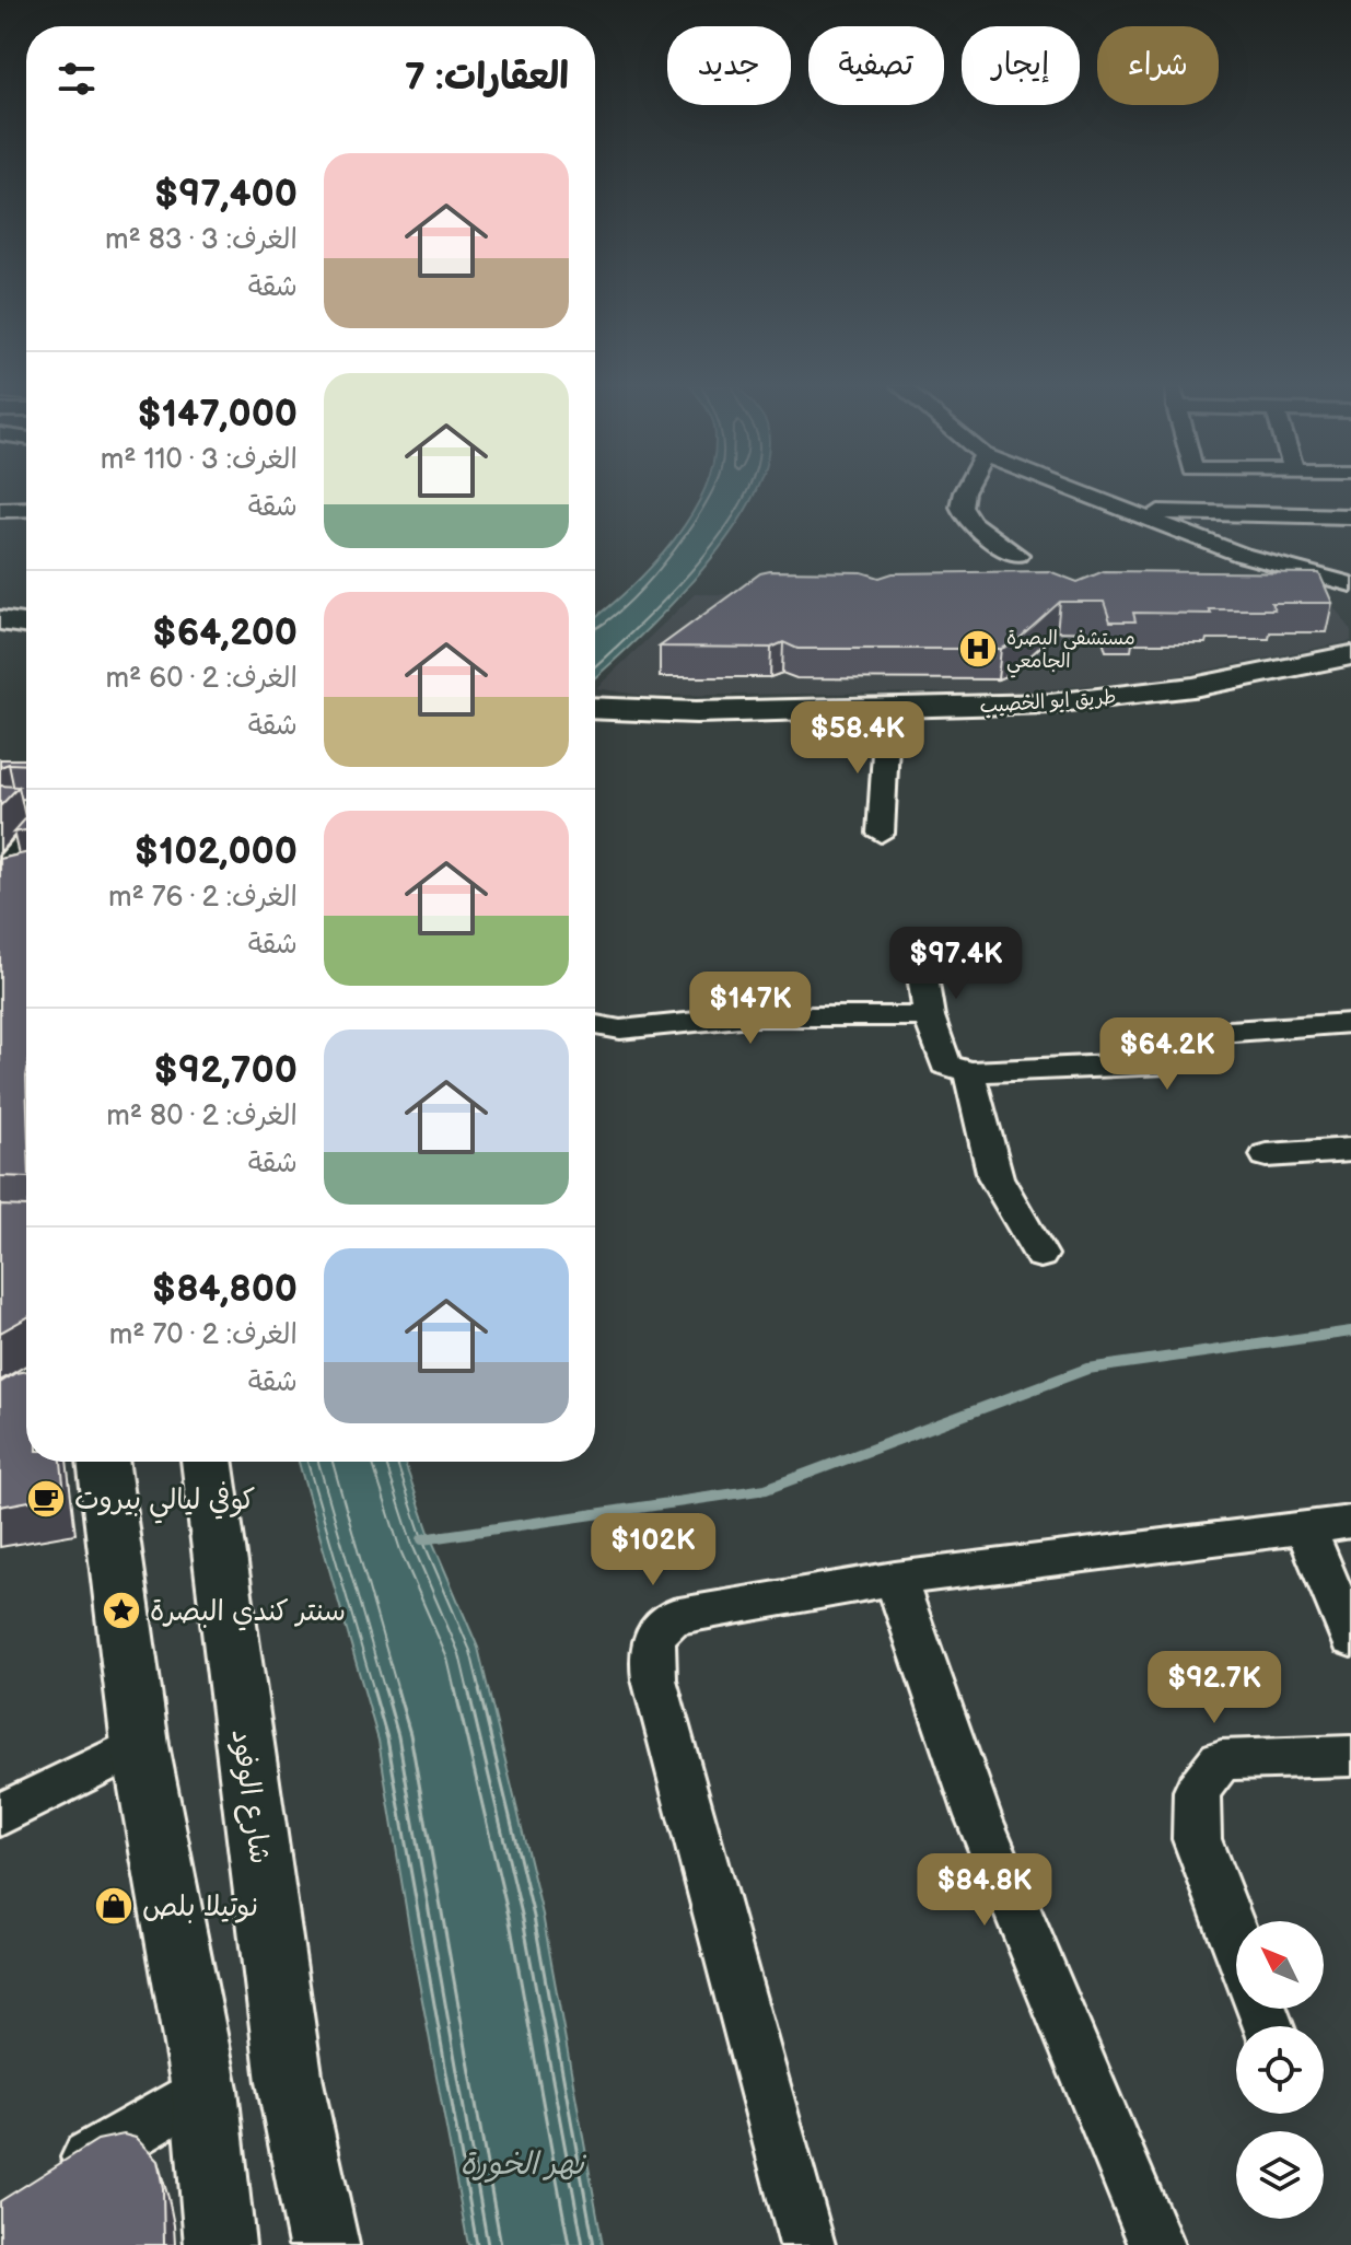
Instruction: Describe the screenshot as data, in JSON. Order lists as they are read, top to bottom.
{
  "streets": {
    "main road": ["طريق ابو الخصيب", "شارع الوفود"]
  },
  "water": ["نهر الخورة"],
  "places": {
    "hospital": ["مستشفى البصرة الجامعي"],
    "cafe": ["كوفي ليالي بيروت"],
    "place": ["سنتر كندي البصرة"],
    "shop": ["نوتيلا بلص"]
  },
  "north": "top left",
  "page": {
    "chip": [
      "شراء",
      "إيجار",
      "تصفية",
      "جديد"
    ],
    "heading": "العقارات: 7",
    "list": [
      {
        "name": "$97,400",
        "note": "الغرف: 3 · 83 m² · شقة"
      },
      {
        "name": "$147,000",
        "note": "الغرف: 3 · 110 m² · شقة"
      },
      {
        "name": "$64,200",
        "note": "الغرف: 2 · 60 m² · شقة"
      },
      {
        "name": "$102,000",
        "note": "الغرف: 2 · 76 m² · شقة"
      },
      {
        "name": "$92,700",
        "note": "الغرف: 2 · 80 m² · شقة"
      },
      {
        "name": "$84,800",
        "note": "الغرف: 2 · 70 m² · شقة"
      }
    ],
    "price": [
      "$58.4K",
      "$97.4K",
      "$147K",
      "$64.2K",
      "$102K",
      "$92.7K",
      "$84.8K"
    ]
  }
}
